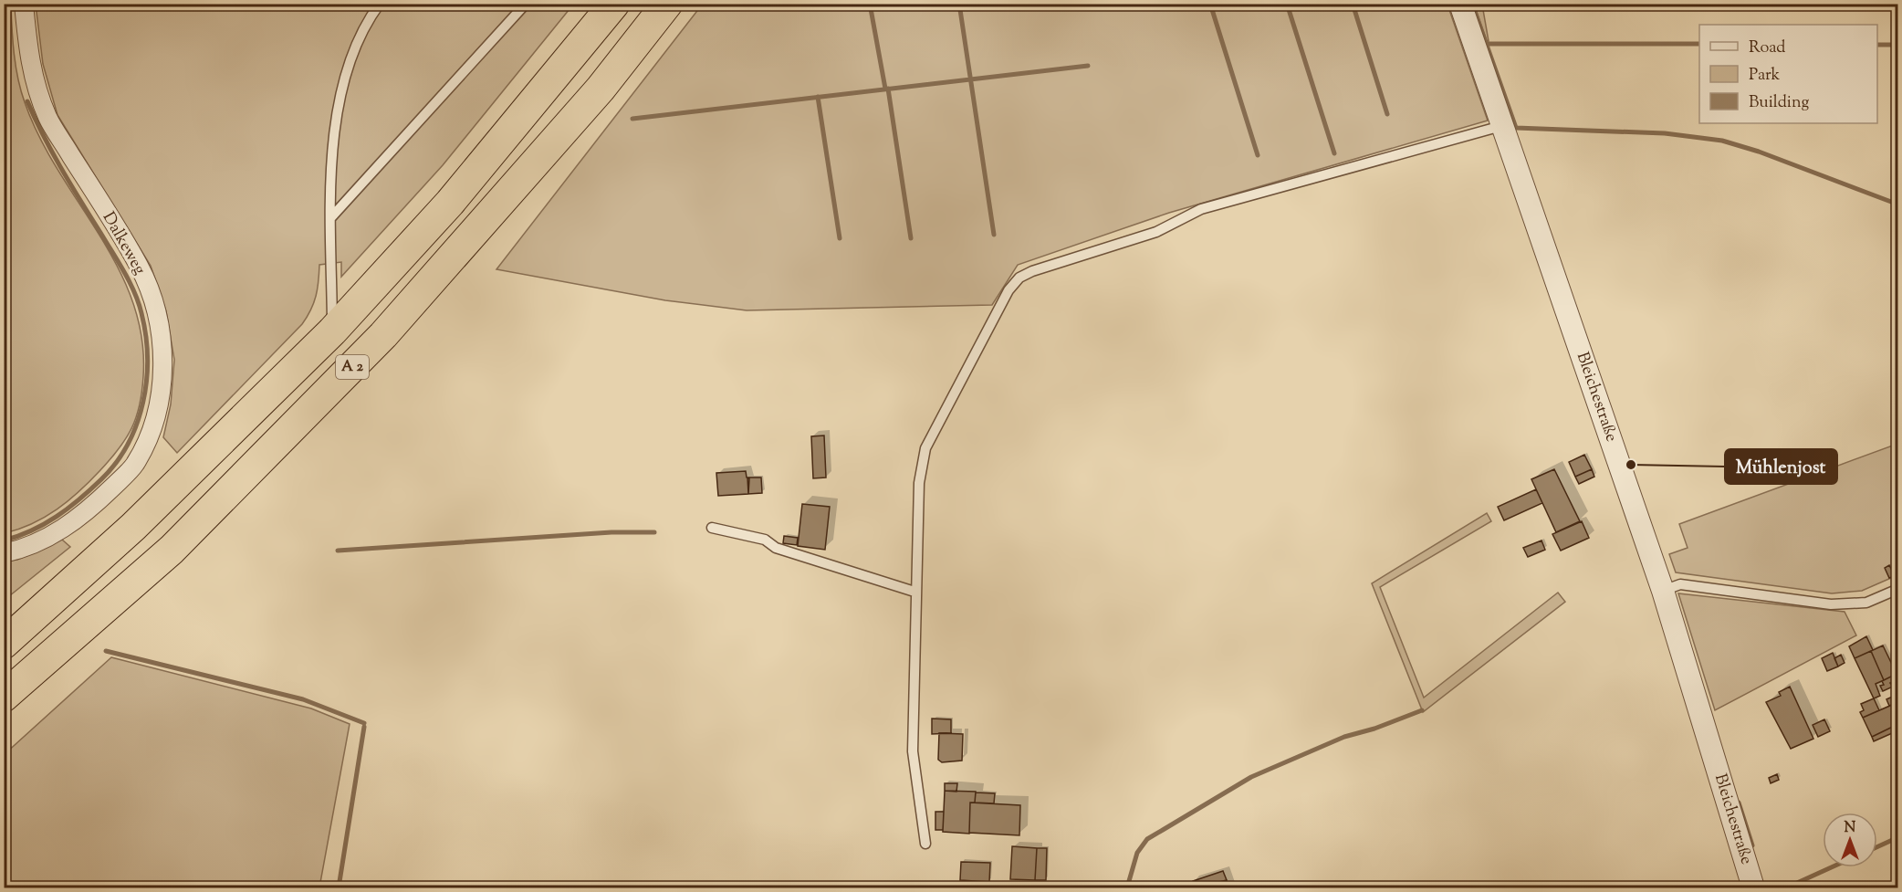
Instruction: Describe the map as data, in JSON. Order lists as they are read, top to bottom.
{
  "streets": {
    "highway": ["A 2"],
    "street": ["Dalkeweg", "Bleichestraße"]
  },
  "places": ["Mühlenjost"],
  "legend": ["Road", "Park", "Building"],
  "north": "top"
}
